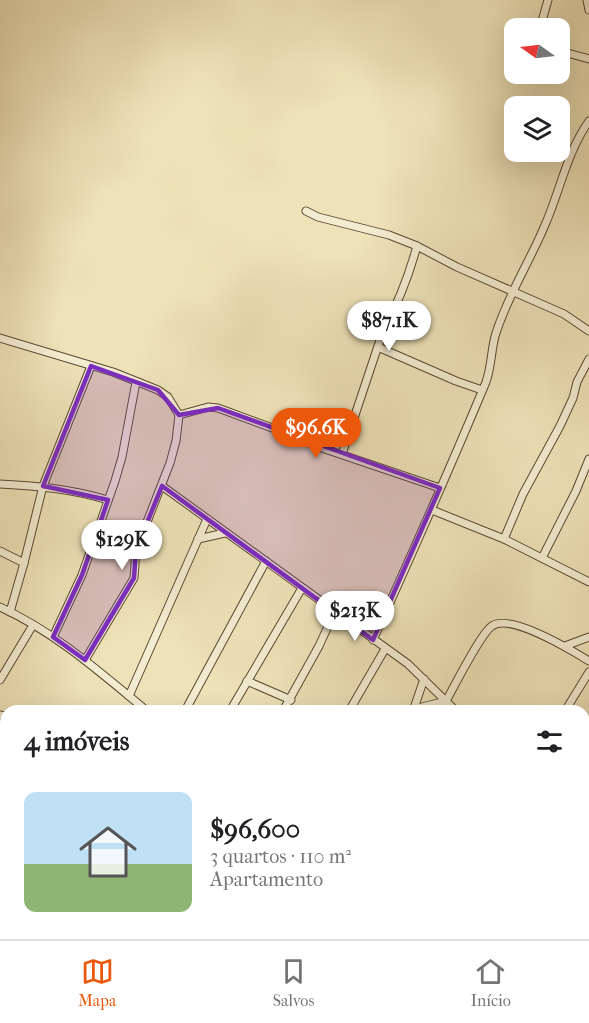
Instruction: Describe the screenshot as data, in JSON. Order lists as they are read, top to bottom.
{
  "north": "left",
  "page": {
    "price": [
      "$87.1K",
      "$96.6K",
      "$129K",
      "$213K"
    ],
    "heading": "4 imóveis",
    "list": [
      {
        "name": "$96,600",
        "note": "3 quartos · 110 m² · Apartamento"
      }
    ],
    "tabs": ["Mapa", "Salvos", "Início"]
  }
}
